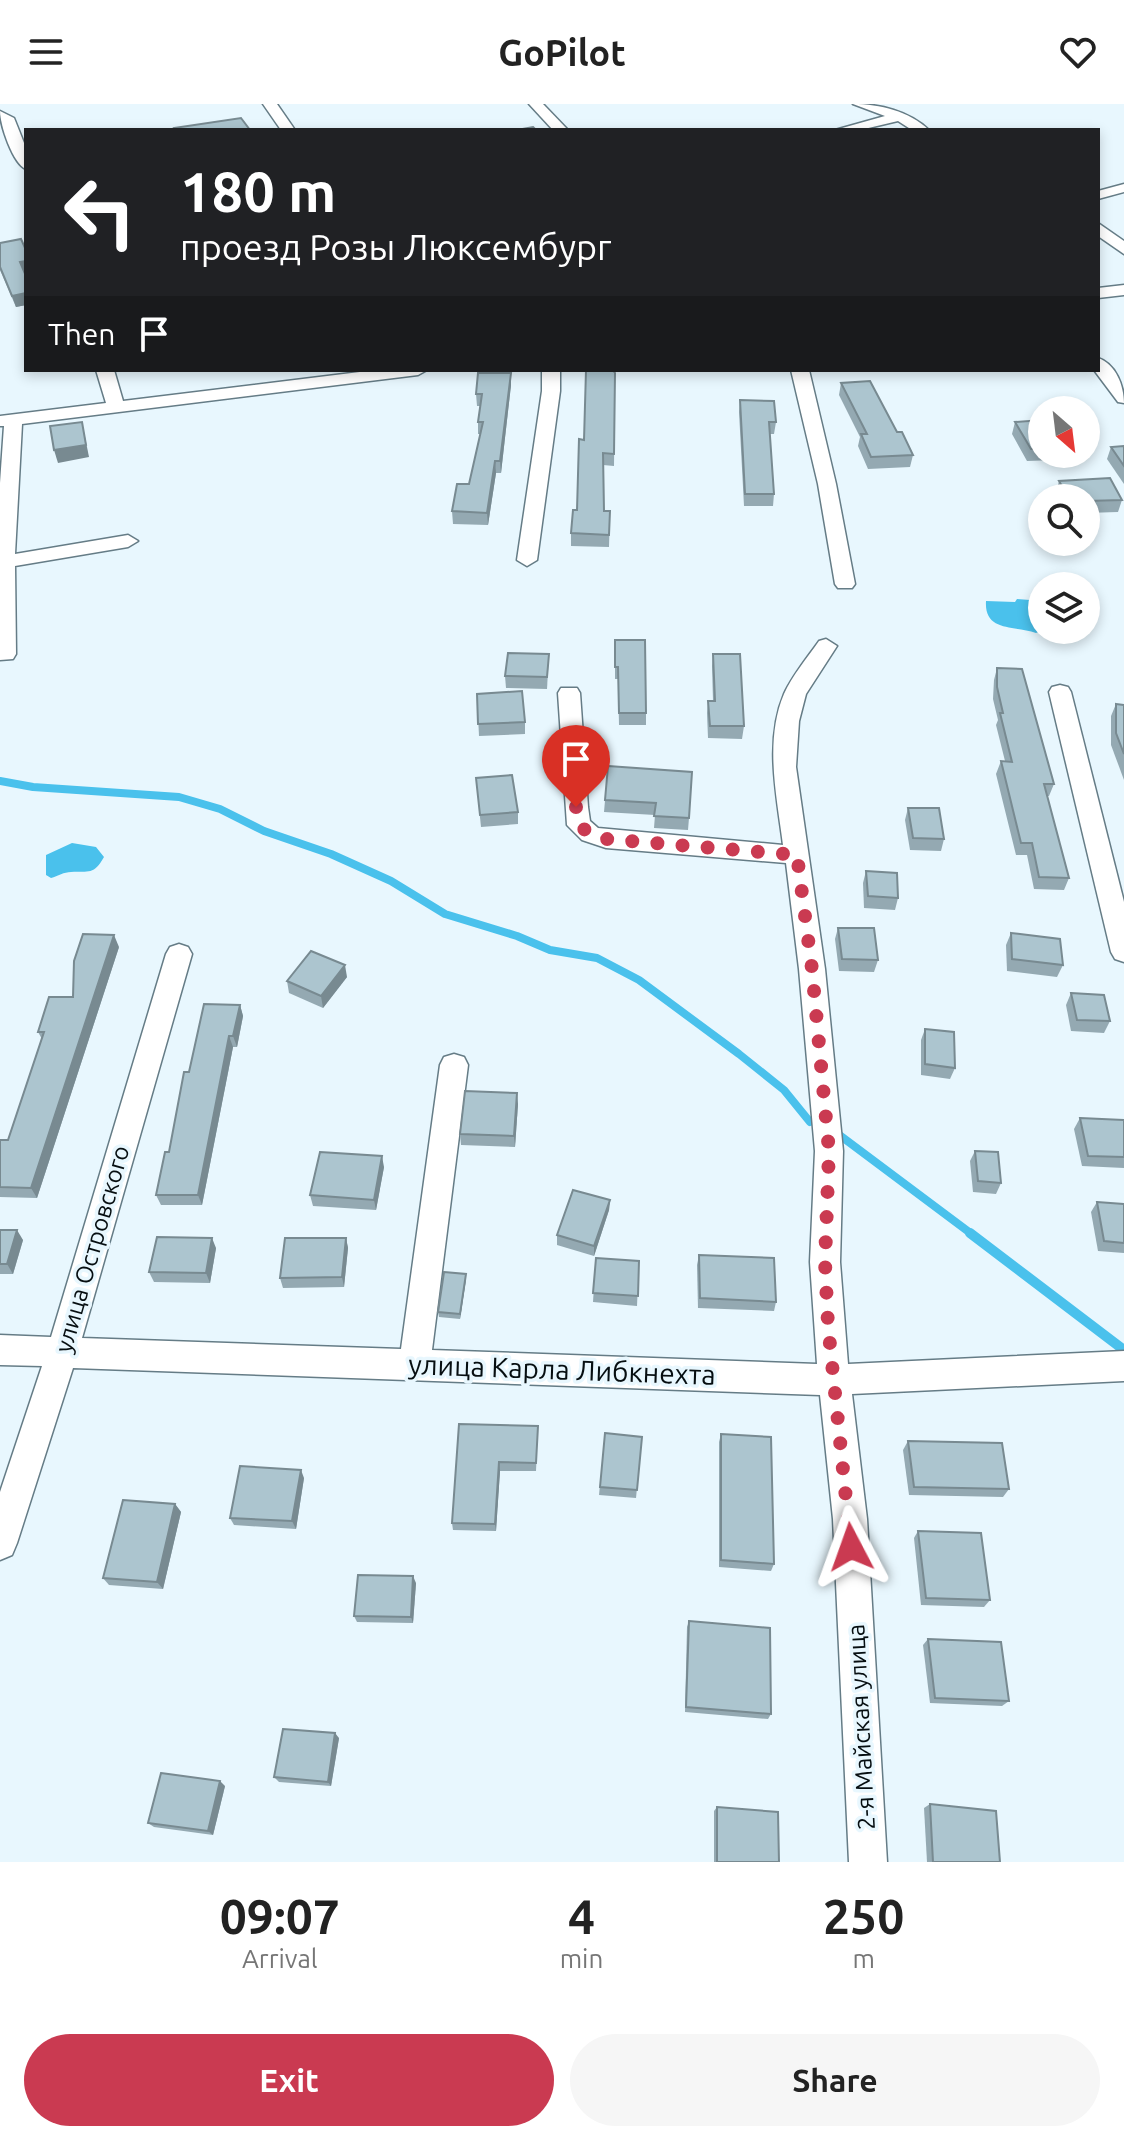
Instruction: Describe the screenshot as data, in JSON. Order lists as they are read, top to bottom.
{
  "streets": {
    "street": ["улица Островского", "улица Карла Либкнехта", "2-я Майская улица"]
  },
  "crossings": [
    ["улица Островского", "улица Карла Либкнехта"],
    ["улица Карла Либкнехта", "2-я Майская улица"]
  ],
  "north": "bottom right",
  "page": {
    "header": "GoPilot",
    "turn": ["180 m", "проезд Розы Люксембург"],
    "then": "Then",
    "eta": [
      "09:07",
      "Arrival",
      "4",
      "min",
      "250",
      "m"
    ],
    "buttons": ["Exit", "Share"]
  }
}
